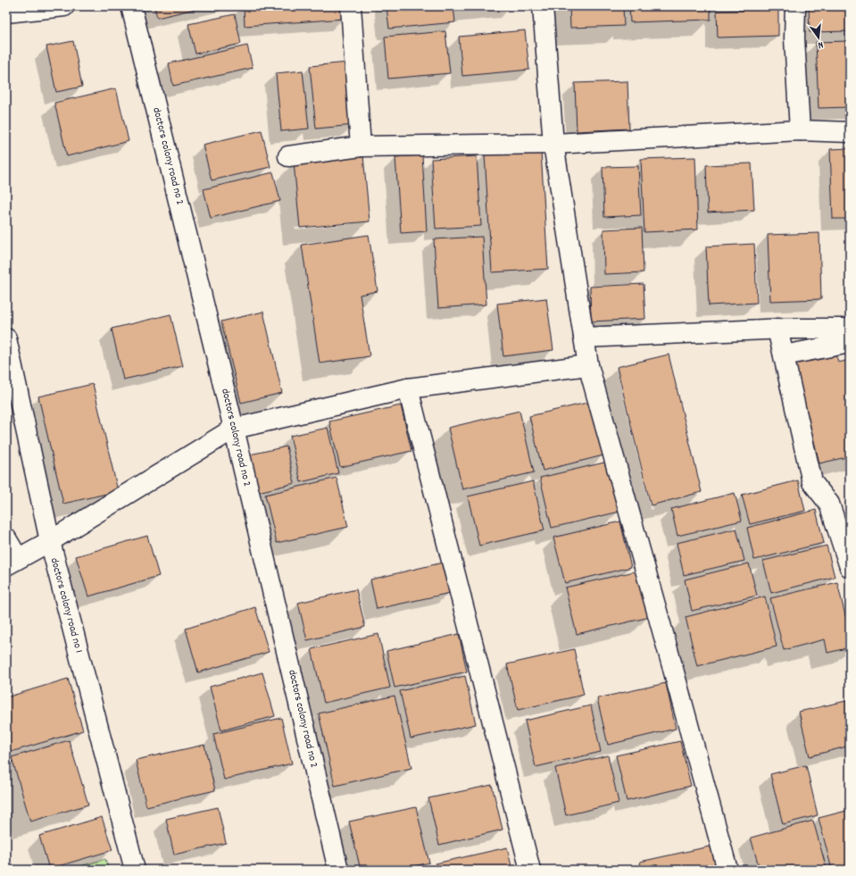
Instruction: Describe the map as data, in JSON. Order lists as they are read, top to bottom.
{
  "streets": {
    "street": ["doctors colony road no 2", "doctors colony road no 1"]
  },
  "north": "bottom"
}
